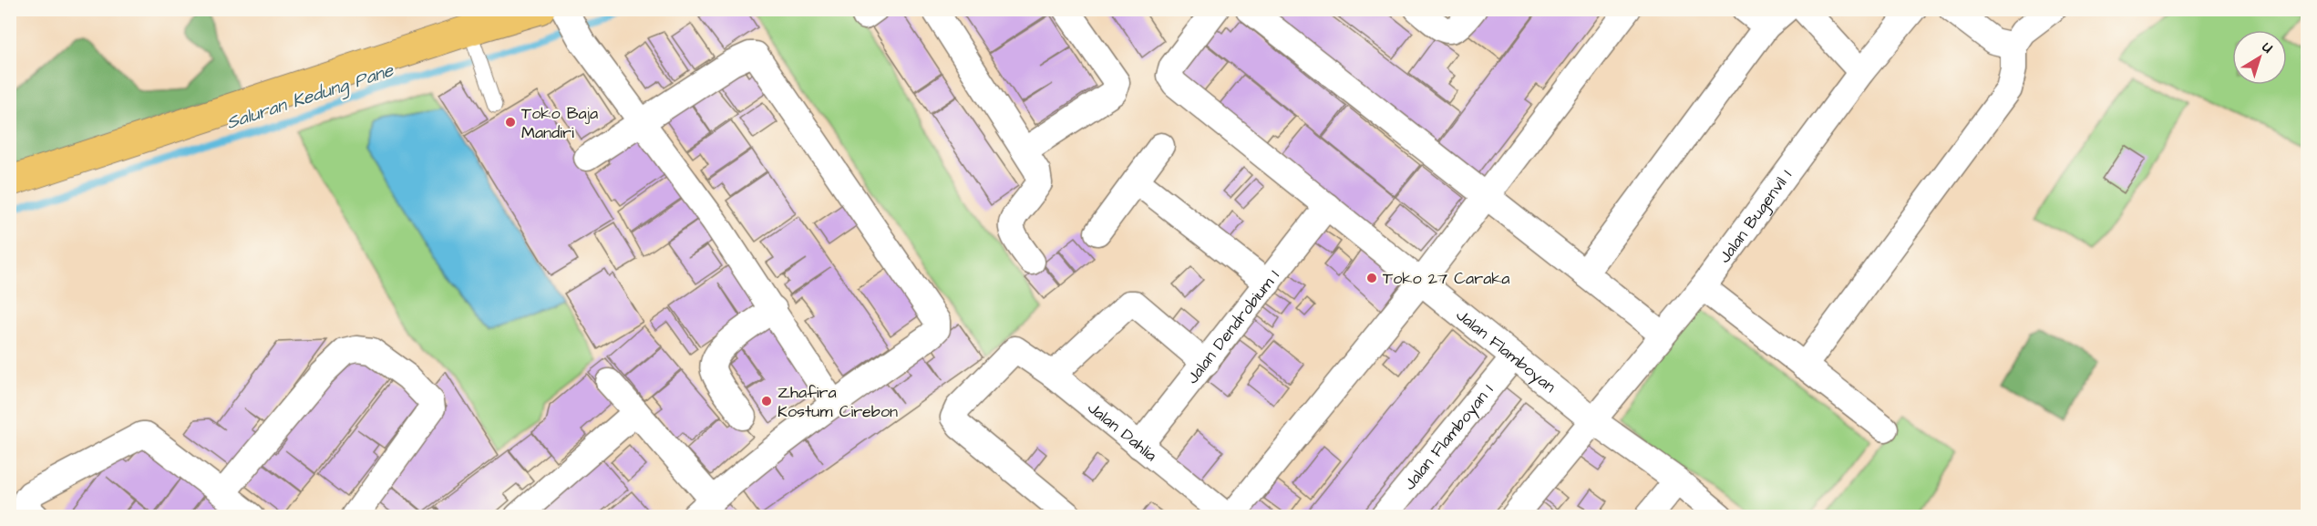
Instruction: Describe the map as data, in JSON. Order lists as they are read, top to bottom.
{
  "streets": {
    "street": [
      "Jalan Bugenvil 1",
      "Jalan Dendrobium 1",
      "Jalan Flamboyan",
      "Jalan Dahlia",
      "Jalan Flamboyan 1"
    ]
  },
  "crossings": [
    ["Jalan Bugenvil 1", "Jalan Flamboyan"],
    ["Jalan Dendrobium 1", "Jalan Flamboyan"],
    ["Jalan Dendrobium 1", "Jalan Dahlia"],
    ["Jalan Flamboyan", "Jalan Flamboyan 1"]
  ],
  "water": ["Saluran Kedung Pane"],
  "places": ["Toko Baja Mandiri", "Toko 27 Caraka", "Zhafira Kostum Cirebon"],
  "north": "top right"
}
